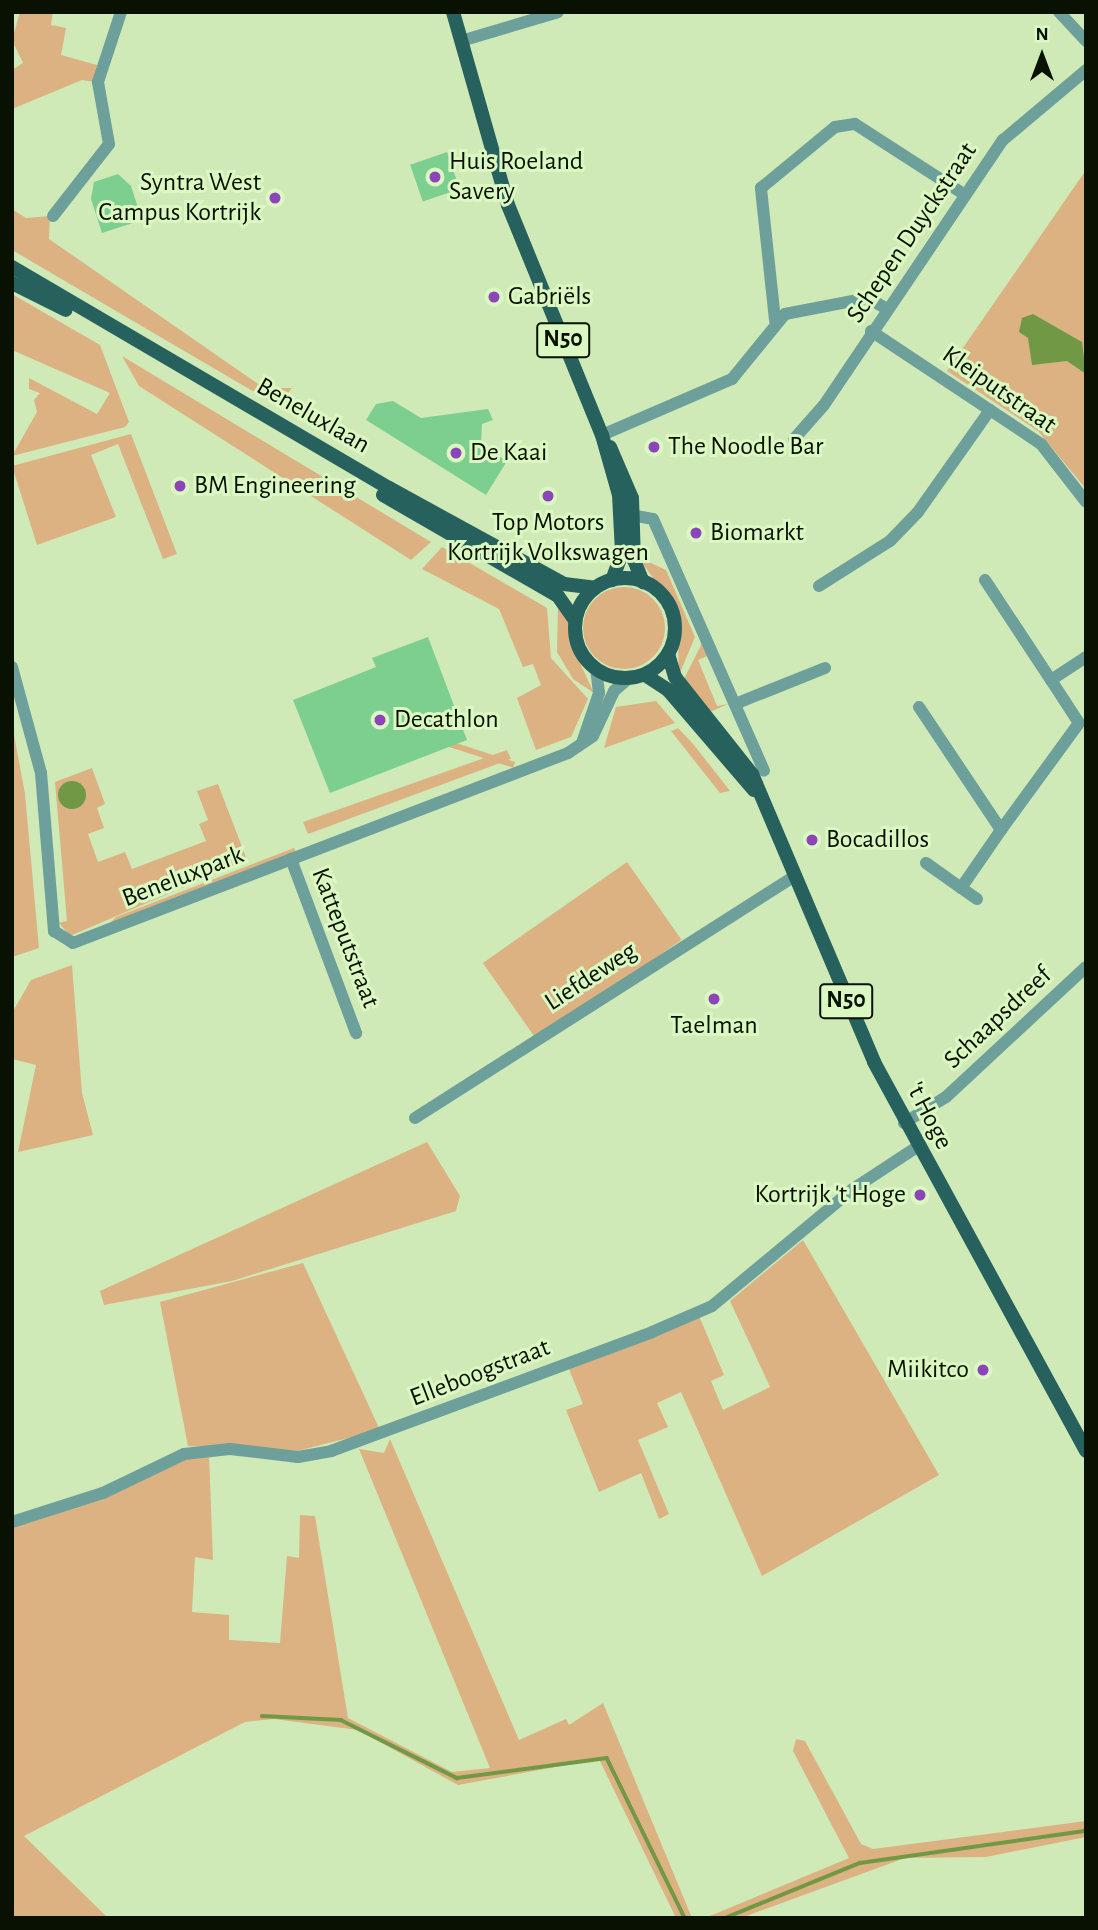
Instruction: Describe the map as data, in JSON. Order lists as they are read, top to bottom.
{
  "streets": {
    "main road": ["N50", "Beneluxlaan", "'t Hoge"],
    "street": [
      "Schepen Duyckstraat",
      "Kleiputstraat",
      "Beneluxpark",
      "Katteputstraat",
      "Liefdeweg",
      "Schaapsdreef",
      "Elleboogstraat"
    ]
  },
  "crossings": [
    ["Schepen Duyckstraat", "Kleiputstraat"],
    ["N50", "Beneluxlaan"],
    ["N50", "Beneluxpark"],
    ["N50", "'t Hoge"],
    ["Beneluxlaan", "Beneluxpark"],
    ["Beneluxlaan", "'t Hoge"],
    ["Beneluxpark", "Katteputstraat"],
    ["Beneluxpark", "'t Hoge"],
    ["Liefdeweg", "'t Hoge"],
    ["Schaapsdreef", "'t Hoge"],
    ["'t Hoge", "Elleboogstraat"]
  ],
  "places": [
    "Huis Roeland Savery",
    "Syntra West Campus Kortrijk",
    "Gabriëls",
    "The Noodle Bar",
    "De Kaai",
    "BM Engineering",
    "Top Motors Kortrijk Volkswagen",
    "Biomarkt",
    "Decathlon",
    "Bocadillos",
    "Taelman",
    "Kortrijk 't Hoge",
    "Miikitco"
  ],
  "north": "top"
}
